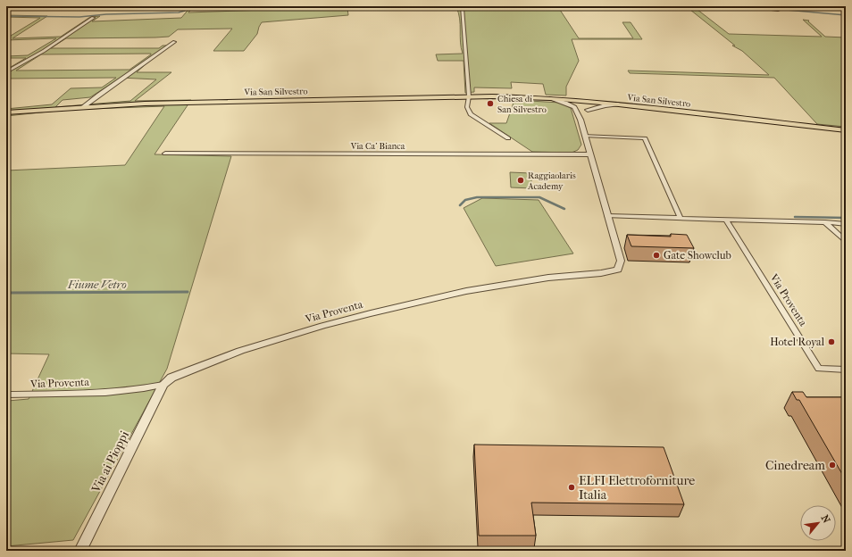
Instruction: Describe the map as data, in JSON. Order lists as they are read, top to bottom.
{
  "streets": {
    "main road": ["Via San Silvestro"],
    "street": ["Via Ca' Bianca", "Via Proventa", "Via ai Pioppi"]
  },
  "crossings": [
    ["Via Ca' Bianca", "Via Proventa"],
    ["Via Proventa", "Via ai Pioppi"]
  ],
  "water": ["Fiume Vetro"],
  "places": [
    "Chiesa di San Silvestro",
    "Raggiaolaris Academy",
    "Gate Showclub",
    "Hotel Royal",
    "Cinedream",
    "ELFI Elettroforniture Italia"
  ],
  "north": "top right"
}
